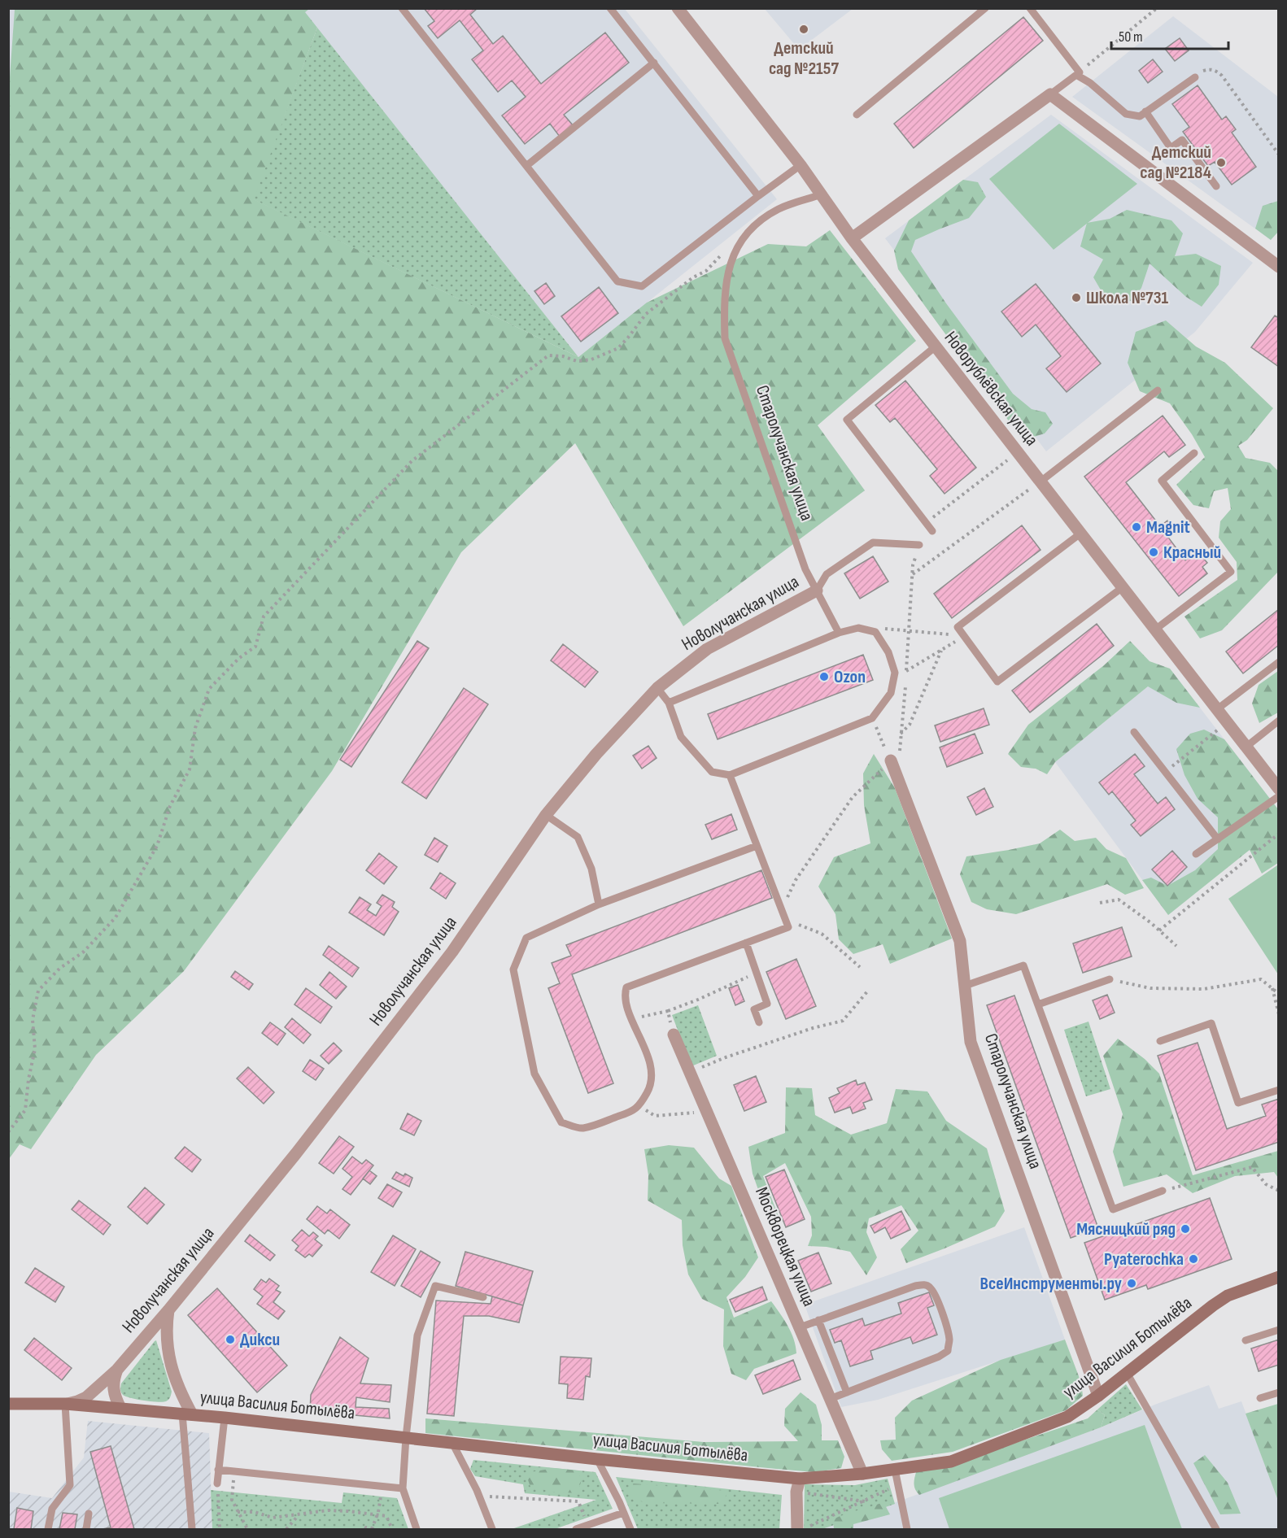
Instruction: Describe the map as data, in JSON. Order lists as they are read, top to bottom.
{
  "streets": {
    "street": [
      "Новорублёвская улица",
      "Старолучанская улица",
      "Новолучанская улица",
      "Москворецкая улица",
      "улица Василия Ботылёва"
    ]
  },
  "crossings": [
    ["Новорублёвская улица", "Старолучанская улица"],
    ["Старолучанская улица", "Новолучанская улица"],
    ["Старолучанская улица", "улица Василия Ботылёва"],
    ["Новолучанская улица", "улица Василия Ботылёва"],
    ["Москворецкая улица", "улица Василия Ботылёва"]
  ],
  "places": [
    "Детский сад №2157",
    "Детский сад №2184",
    "Школа №731",
    "Magnit",
    "Красный",
    "Ozon",
    "Мясницкий ряд",
    "Pyaterochka",
    "ВсеИнструменты.ру",
    "Дикси"
  ],
  "scale_bar": "50 m"
}
